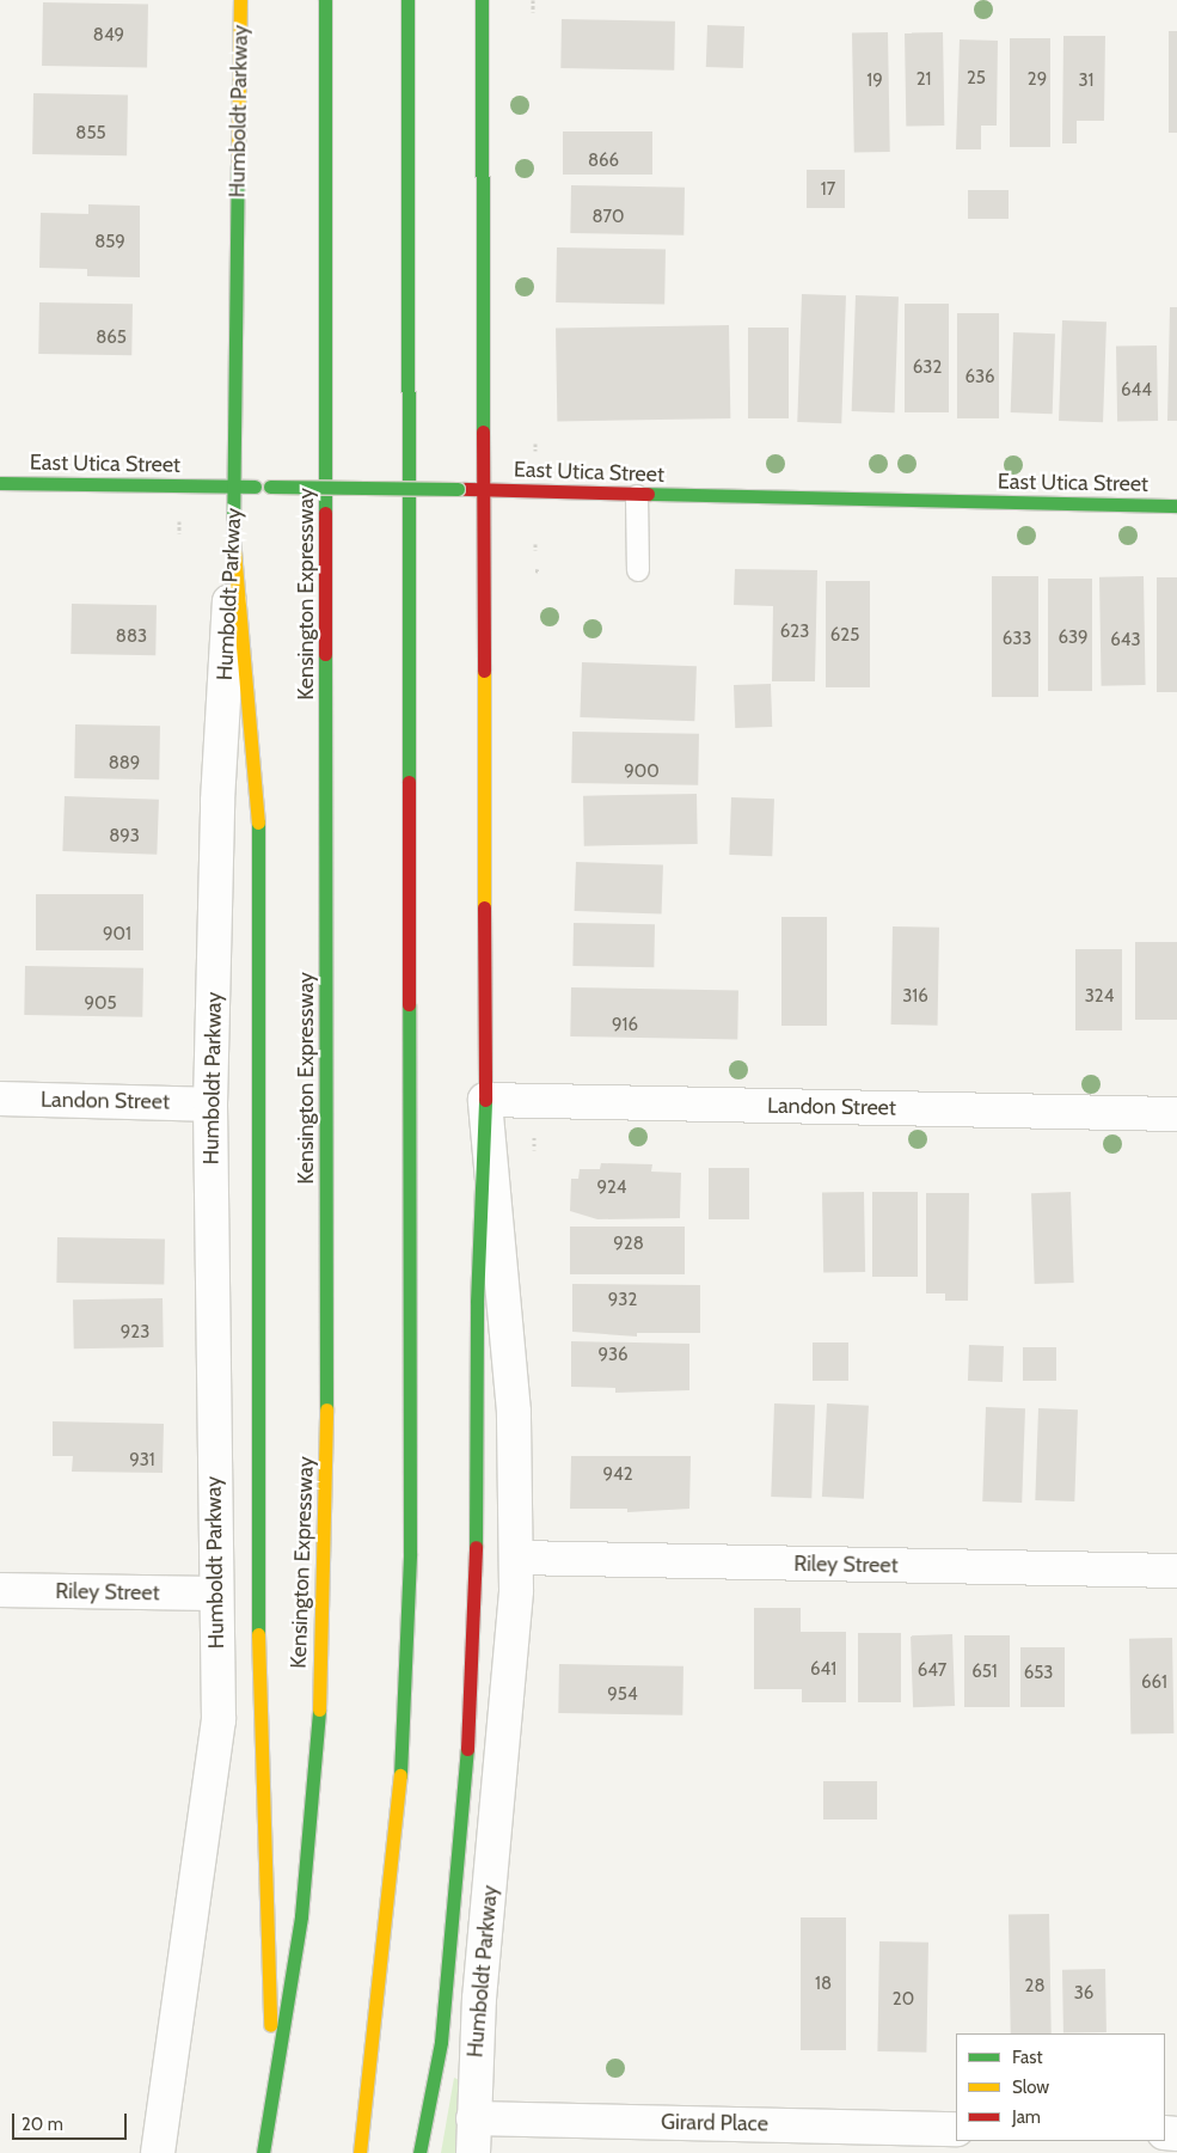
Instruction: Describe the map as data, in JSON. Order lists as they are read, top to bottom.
{
  "streets": {
    "main road": ["Humboldt Parkway", "East Utica Street", "Kensington Expressway"],
    "street": ["Landon Street", "Riley Street", "Girard Place"]
  },
  "crossings": [
    ["Humboldt Parkway", "East Utica Street"],
    ["Humboldt Parkway", "Landon Street"],
    ["Humboldt Parkway", "Riley Street"],
    ["Humboldt Parkway", "Girard Place"]
  ],
  "house_numbers": [
    "849",
    "25",
    "21",
    "29",
    "19",
    "31",
    "855",
    "866",
    "17",
    "870",
    "859",
    "865",
    "632",
    "636",
    "644",
    "623",
    "625",
    "883",
    "639",
    "633",
    "643",
    "889",
    "900",
    "893",
    "901",
    "316",
    "324",
    "905",
    "916",
    "924",
    "928",
    "932",
    "923",
    "936",
    "931",
    "942",
    "641",
    "647",
    "651",
    "653",
    "661",
    "954",
    "18",
    "28",
    "36",
    "20"
  ],
  "legend": ["Fast", "Slow", "Jam"],
  "scale_bar": "20 m"
}
